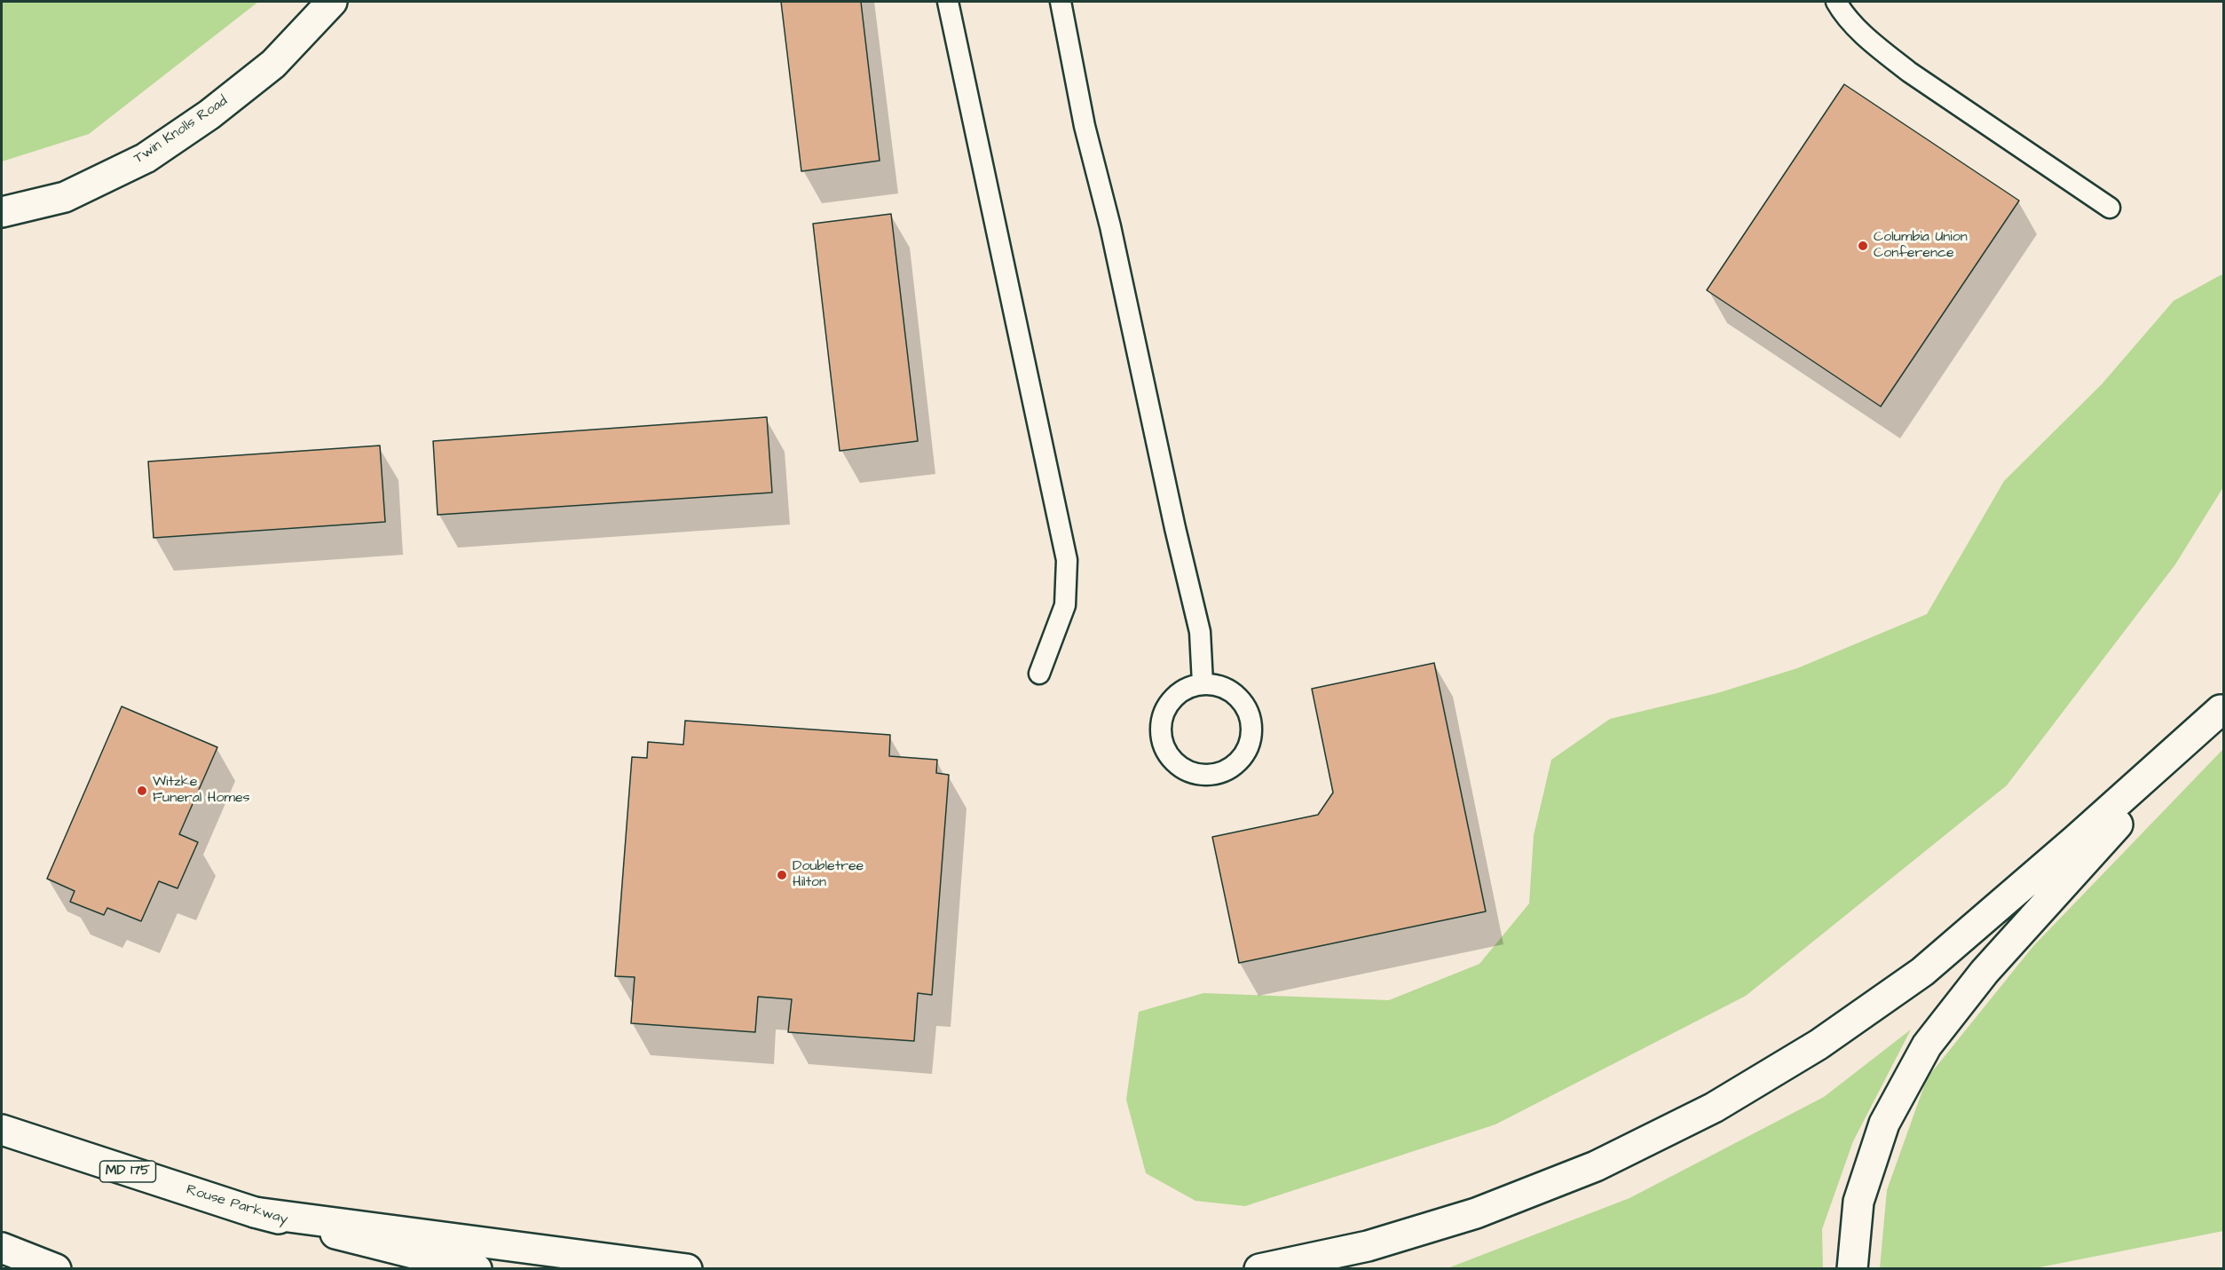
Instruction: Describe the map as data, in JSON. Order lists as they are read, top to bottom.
{
  "streets": {
    "main road": ["Twin Knolls Road", "MD 175", "Rouse Parkway"]
  },
  "places": ["Columbia Union Conference", "Witzke Funeral Homes", "Doubletree Hilton"]
}
